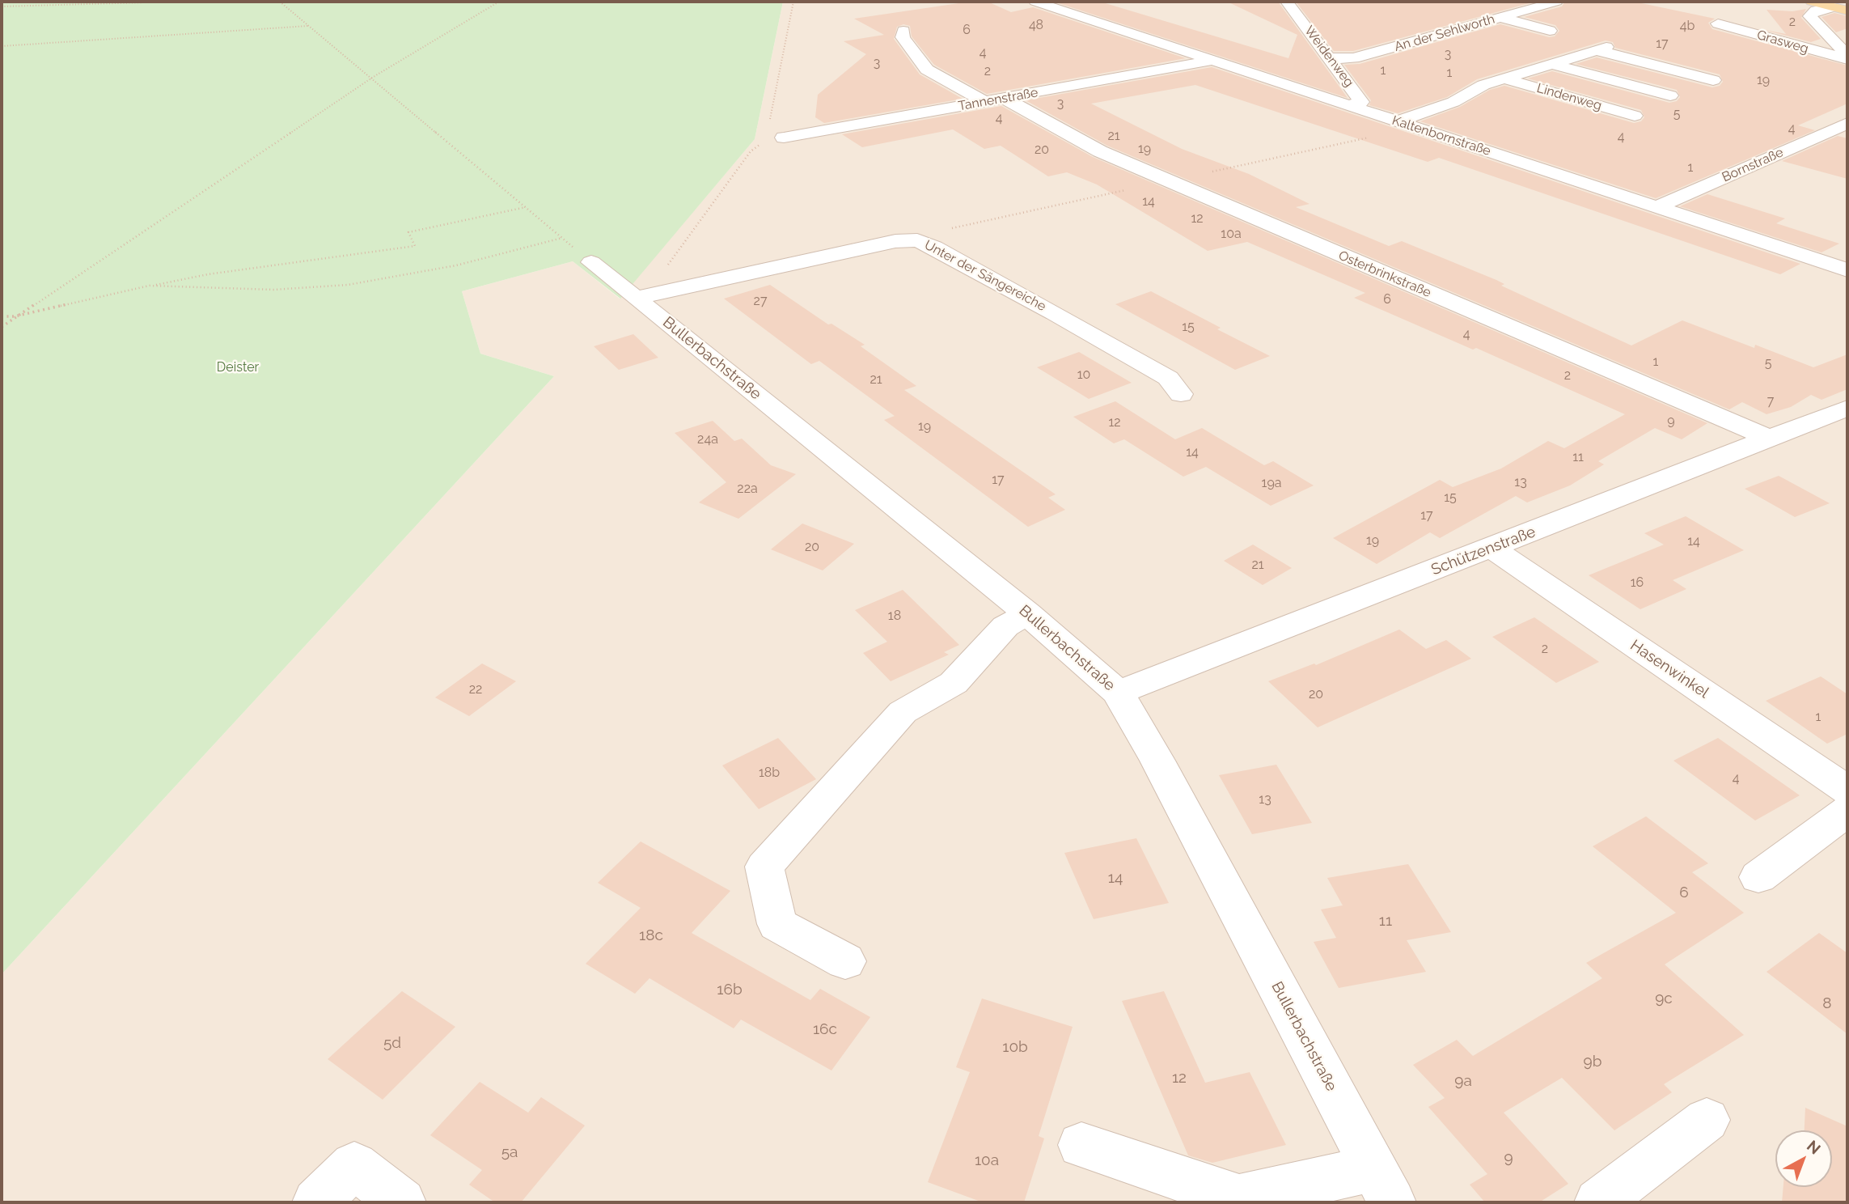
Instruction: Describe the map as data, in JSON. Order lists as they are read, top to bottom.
{
  "streets": {
    "street": [
      "An der Sehlworth",
      "Grasweg",
      "Weidenweg",
      "Lindenweg",
      "Tannenstraße",
      "Kaltenbornstraße",
      "Bornstraße",
      "Osterbrinkstraße",
      "Unter der Sängereiche",
      "Bullerbachstraße",
      "Schützenstraße",
      "Hasenwinkel"
    ]
  },
  "crossings": [
    ["An der Sehlworth", "Weidenweg"],
    ["Weidenweg", "Kaltenbornstraße"],
    ["Lindenweg", "Kaltenbornstraße"],
    ["Tannenstraße", "Kaltenbornstraße"],
    ["Tannenstraße", "Osterbrinkstraße"],
    ["Kaltenbornstraße", "Bornstraße"],
    ["Osterbrinkstraße", "Schützenstraße"],
    ["Unter der Sängereiche", "Bullerbachstraße"],
    ["Bullerbachstraße", "Schützenstraße"],
    ["Schützenstraße", "Hasenwinkel"]
  ],
  "parks": ["Deister"],
  "house_numbers": [
    "2",
    "48",
    "4b",
    "6",
    "17",
    "4",
    "3",
    "3",
    "1",
    "2",
    "1",
    "19",
    "3",
    "5",
    "4",
    "4",
    "21",
    "4",
    "19",
    "20",
    "1",
    "14",
    "12",
    "10a",
    "6",
    "27",
    "15",
    "4",
    "1",
    "5",
    "10",
    "2",
    "21",
    "7",
    "9",
    "12",
    "19",
    "24a",
    "14",
    "11",
    "17",
    "13",
    "19a",
    "22a",
    "15",
    "17",
    "19",
    "14",
    "20",
    "21",
    "16",
    "18",
    "2",
    "22",
    "20",
    "1",
    "18b",
    "4",
    "13",
    "14",
    "6",
    "11",
    "18c",
    "16b",
    "9c",
    "8",
    "16c",
    "5d",
    "10b",
    "9b",
    "12",
    "9a",
    "5a",
    "9",
    "10a"
  ],
  "north": "top right"
}
